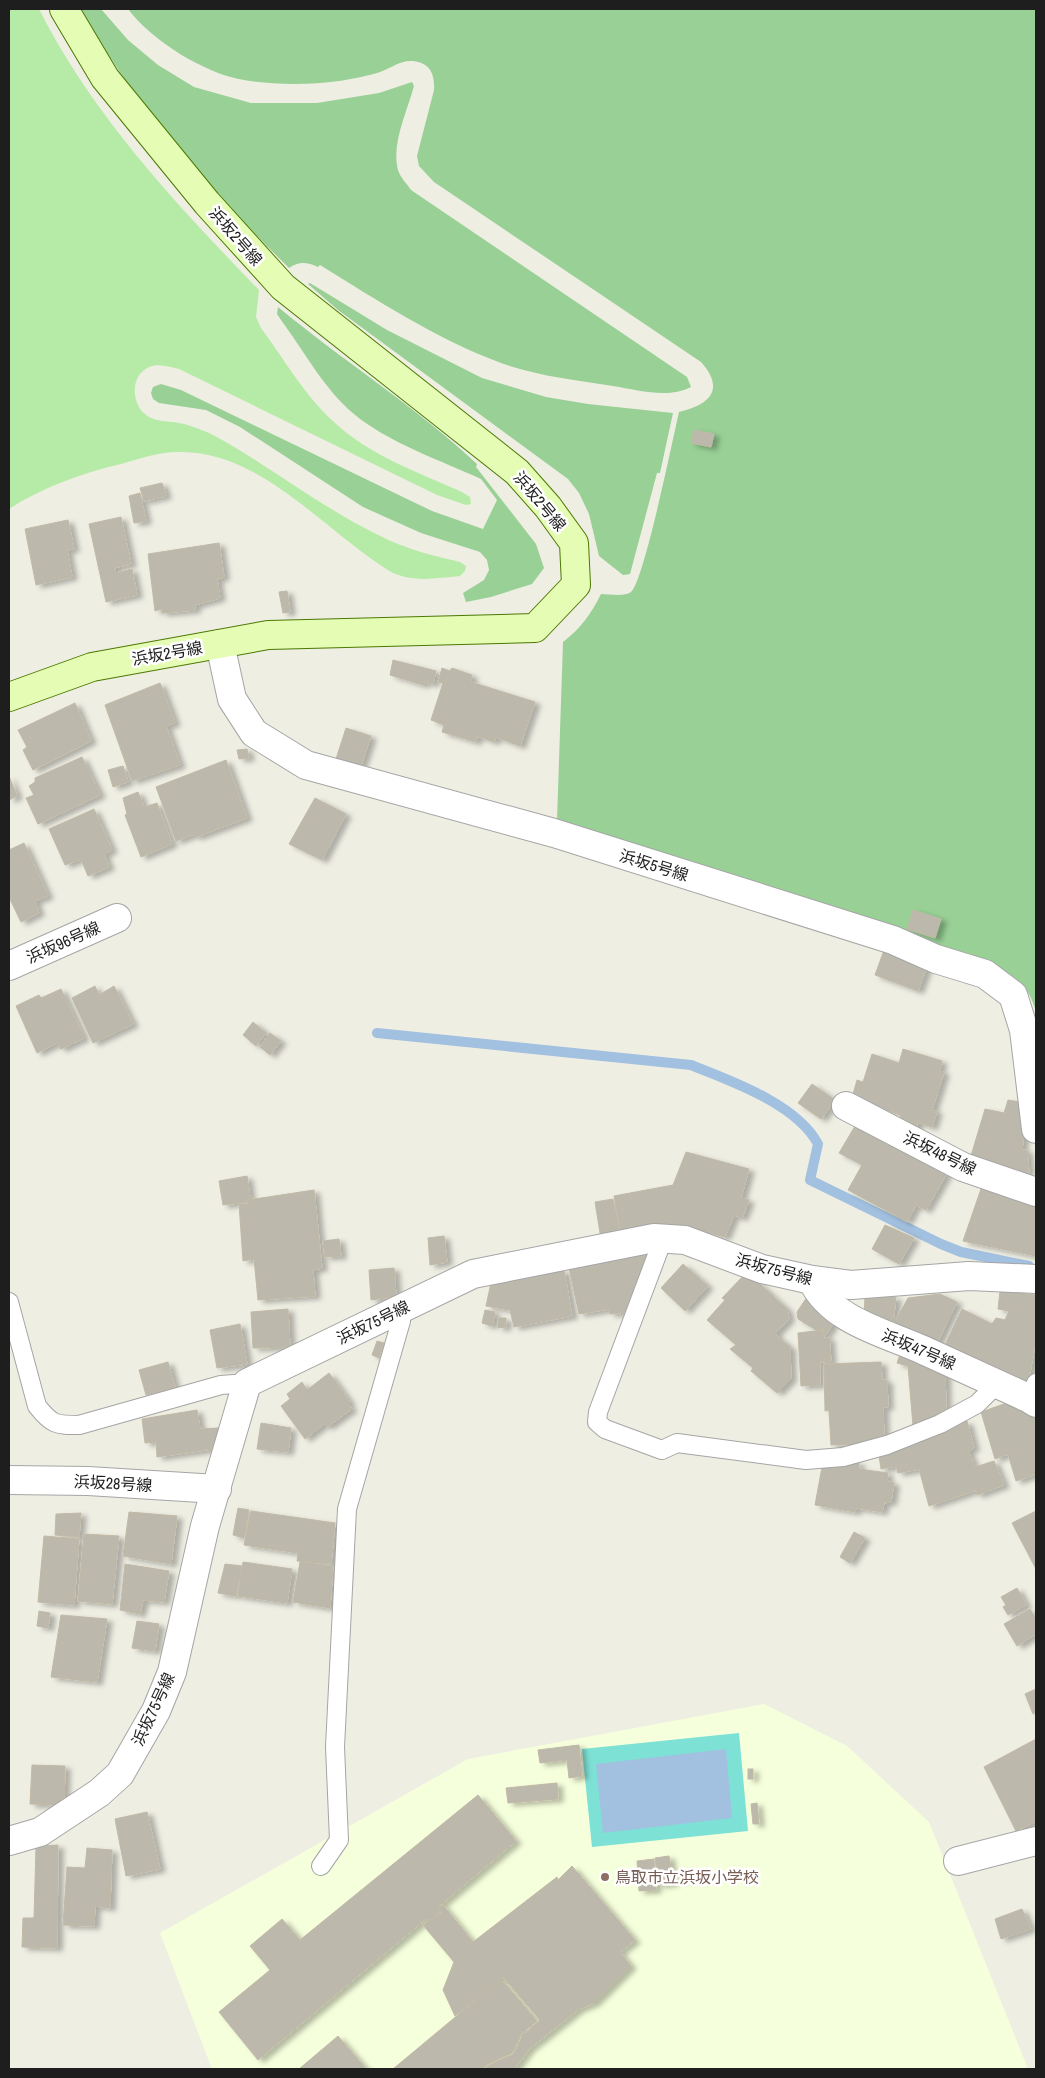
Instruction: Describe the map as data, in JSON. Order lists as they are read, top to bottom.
{
  "streets": {
    "street": [
      "浜坂2号線",
      "浜坂5号線",
      "浜坂96号線",
      "浜坂48号線",
      "浜坂75号線",
      "浜坂47号線",
      "浜坂28号線"
    ]
  },
  "crossings": [
    ["浜坂2号線", "浜坂5号線"],
    ["浜坂75号線", "浜坂47号線"],
    ["浜坂75号線", "浜坂28号線"]
  ],
  "places": ["鳥取市立浜坂小学校"]
}
